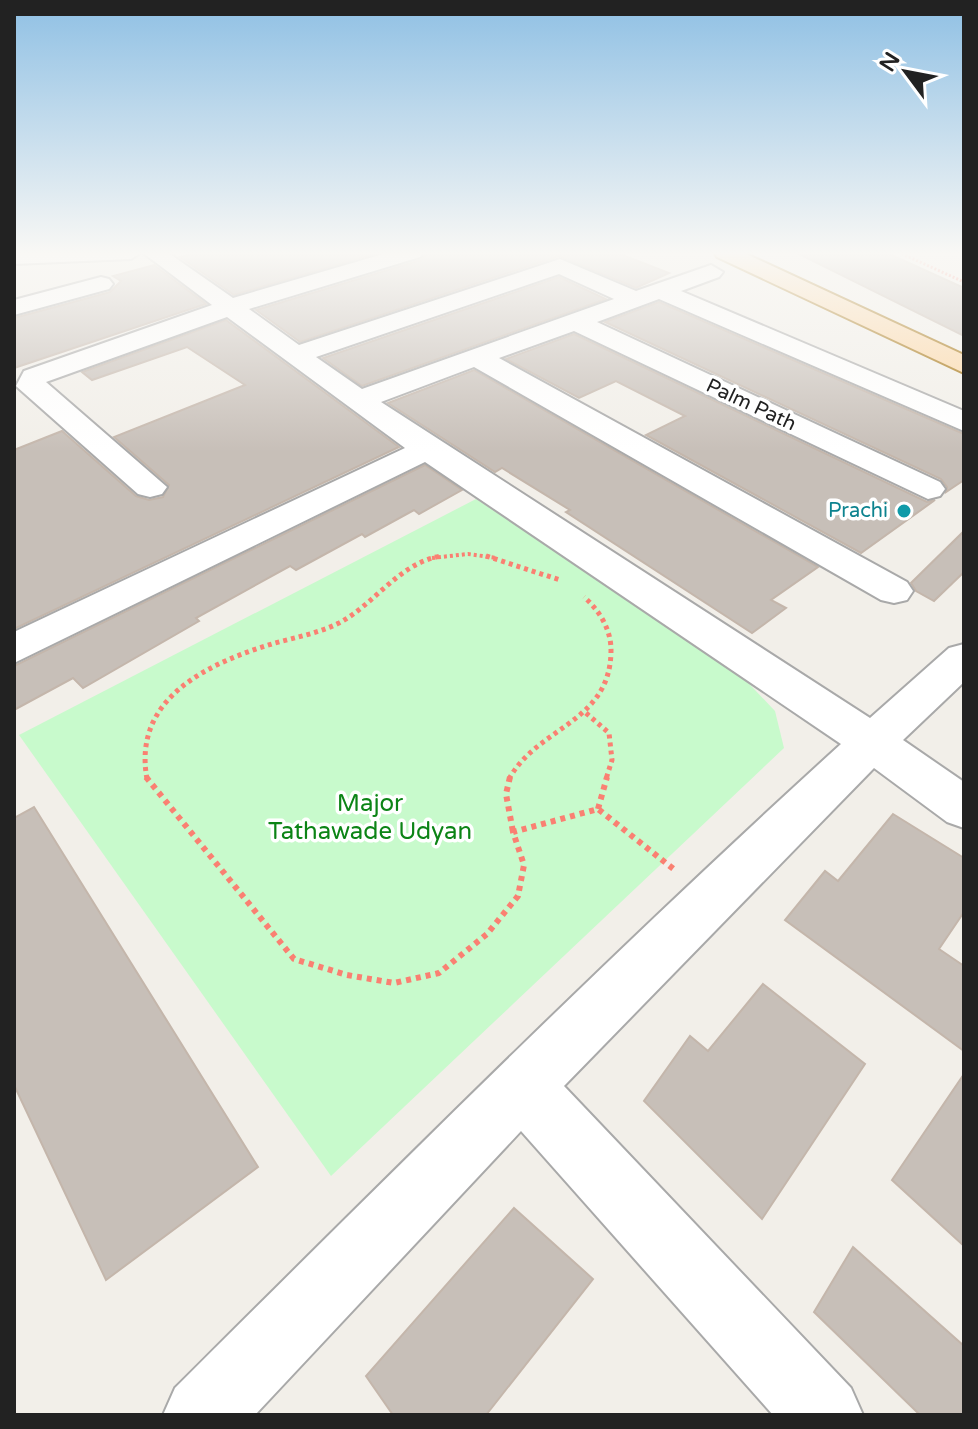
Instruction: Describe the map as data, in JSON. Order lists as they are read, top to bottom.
{
  "streets": {
    "street": ["Palm Path"]
  },
  "parks": ["Major Tathawade Udyan"],
  "places": ["Prachi"],
  "north": "top left"
}
